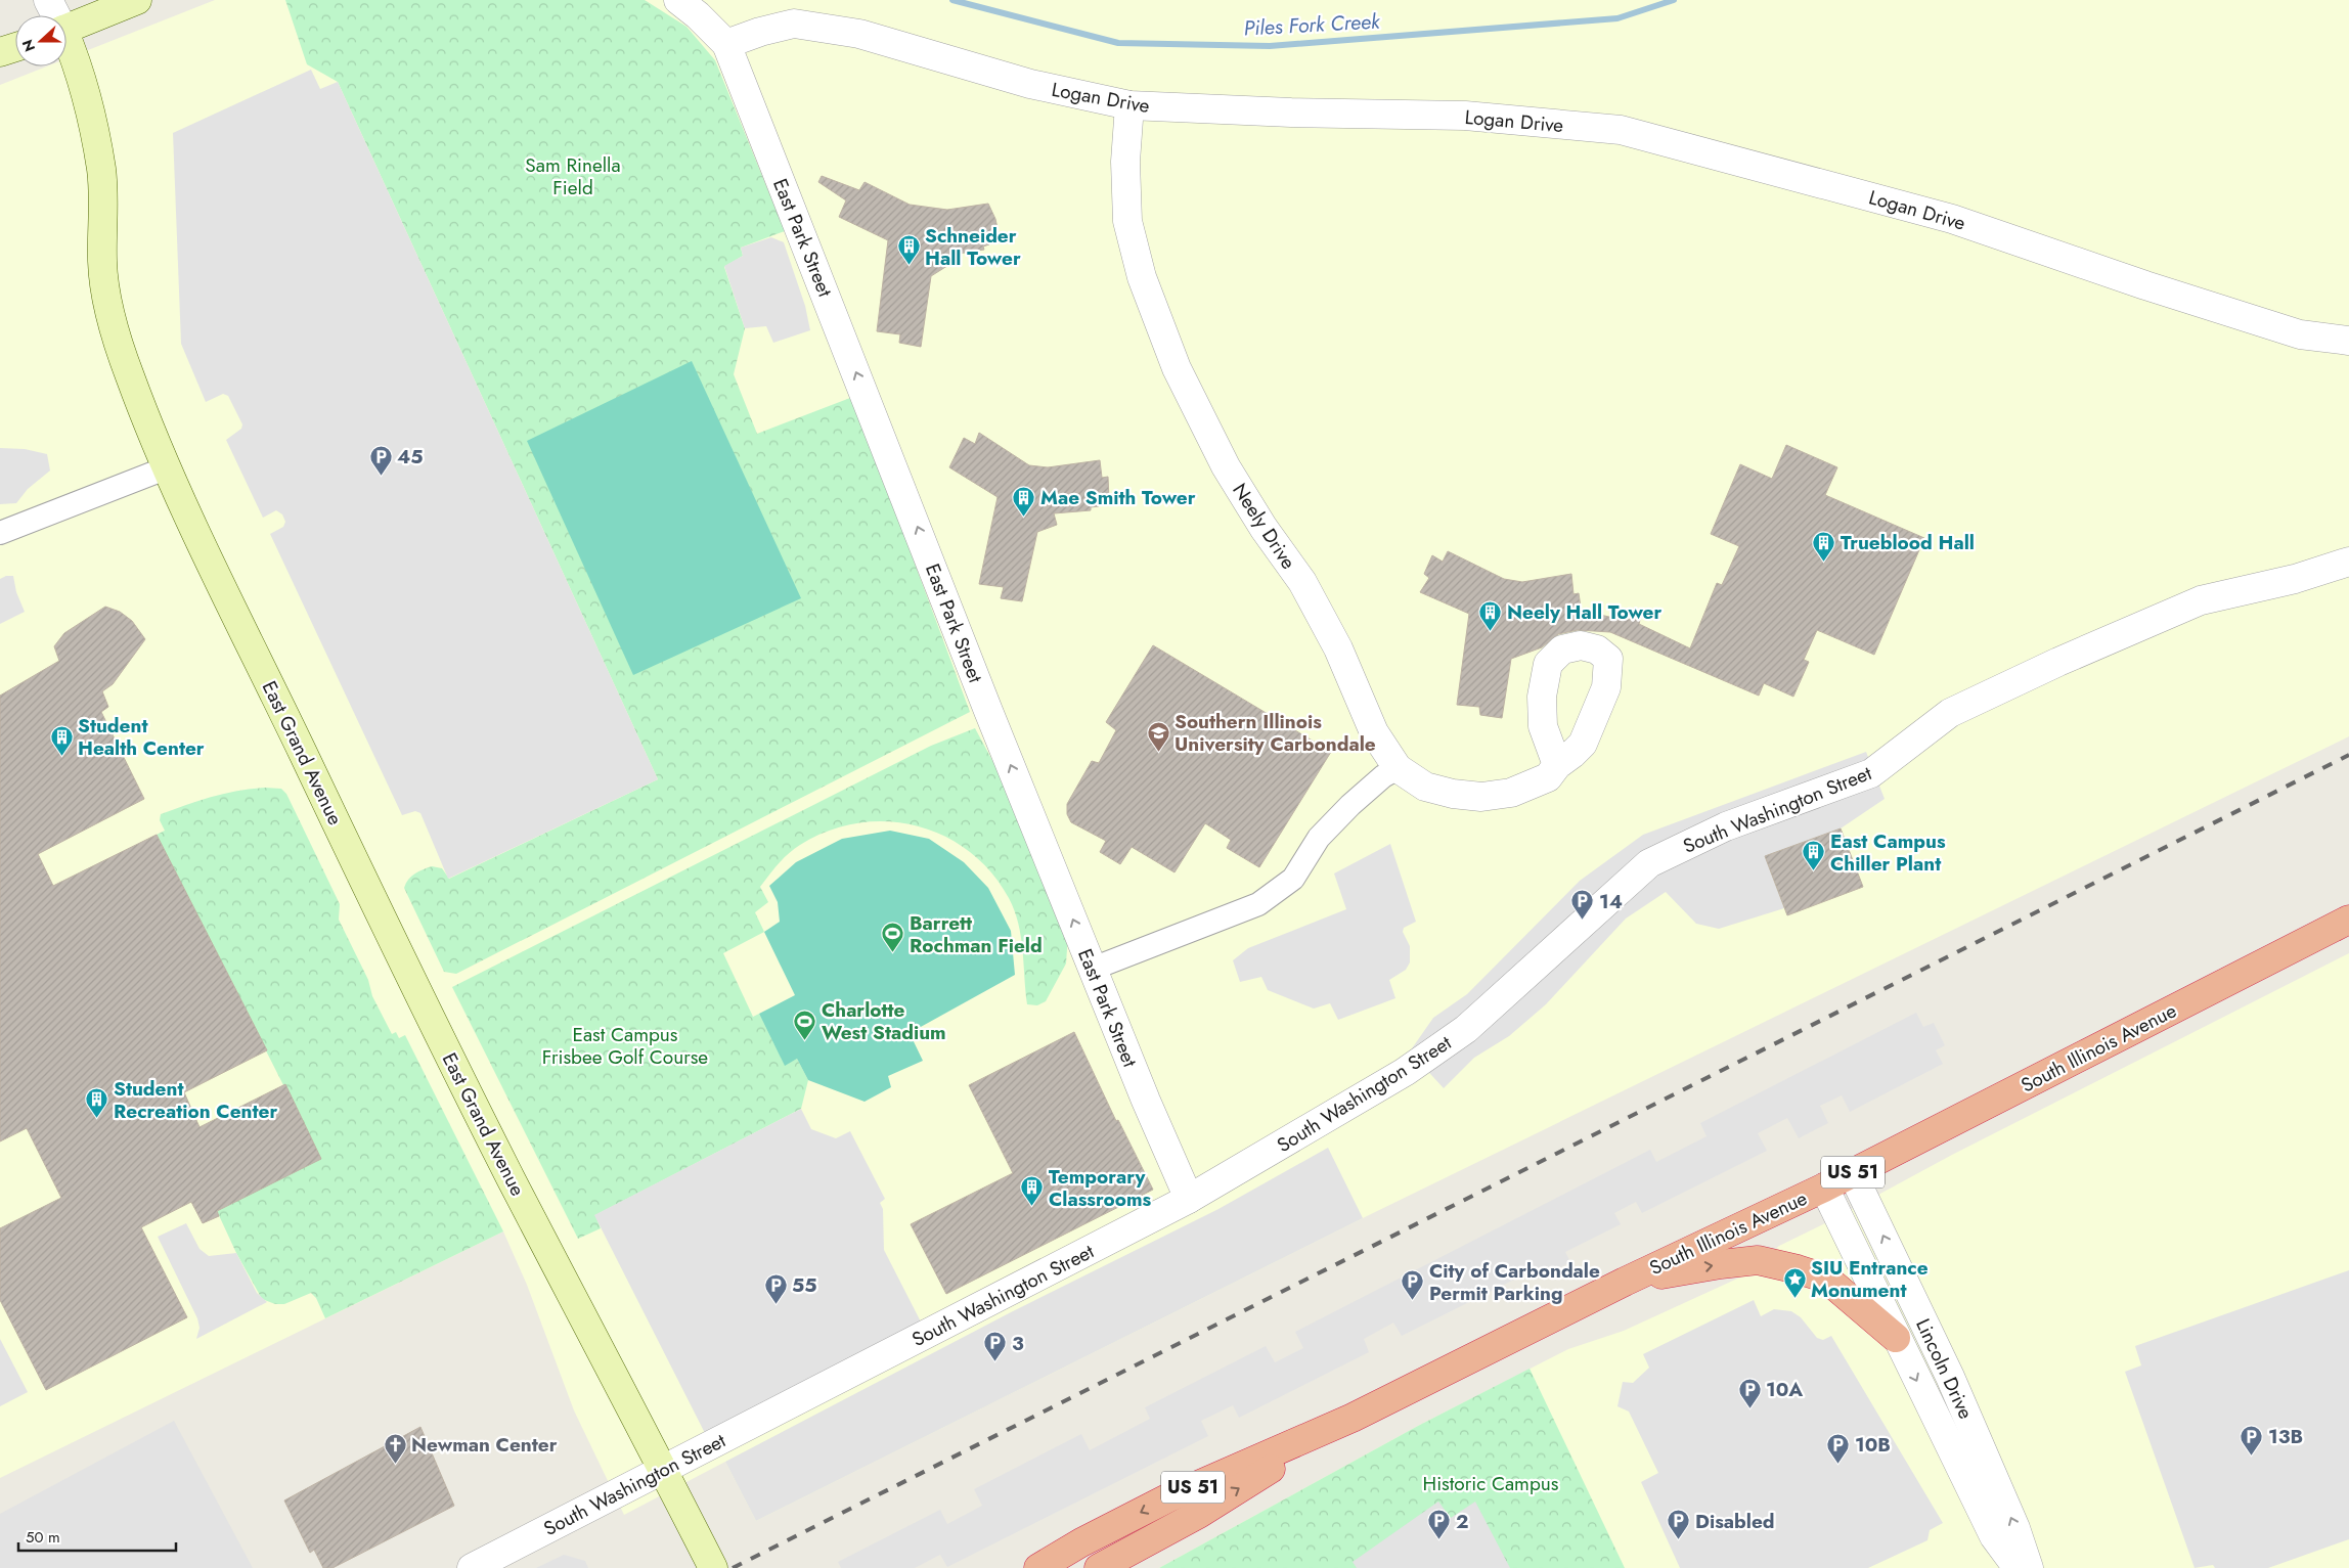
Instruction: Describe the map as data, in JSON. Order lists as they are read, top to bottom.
{
  "streets": {
    "highway": ["South Illinois Avenue", "US 51"],
    "main road": ["East Grand Avenue"],
    "street": [
      "Logan Drive",
      "East Park Street",
      "Neely Drive",
      "South Washington Street",
      "Lincoln Drive"
    ]
  },
  "crossings": [
    ["Logan Drive", "East Park Street"],
    ["Logan Drive", "Neely Drive"],
    ["East Park Street", "South Washington Street"],
    ["East Grand Avenue", "South Washington Street"],
    ["South Illinois Avenue", "Lincoln Drive"]
  ],
  "one_way": ["East Park Street"],
  "water": ["Piles Fork Creek"],
  "parks": ["Sam Rinella Field", "East Campus Frisbee Golf Course", "Historic Campus"],
  "places": {
    "building": [
      "Schneider Hall Tower",
      "Mae Smith Tower",
      "Trueblood Hall",
      "Neely Hall Tower",
      "Student Health Center",
      "East Campus Chiller Plant",
      "Student Recreation Center",
      "Temporary Classrooms"
    ],
    "parking": [
      "45",
      "14",
      "City of Carbondale Permit Parking",
      "55",
      "3",
      "10A",
      "13B",
      "10B",
      "2",
      "Disabled"
    ],
    "school or university": ["Southern Illinois University Carbondale"],
    "sports": ["Barrett Rochman Field", "Charlotte West Stadium"],
    "place": ["SIU Entrance Monument"],
    "church": ["Newman Center"]
  },
  "scale_bar": "50 m",
  "north": "left"
}
